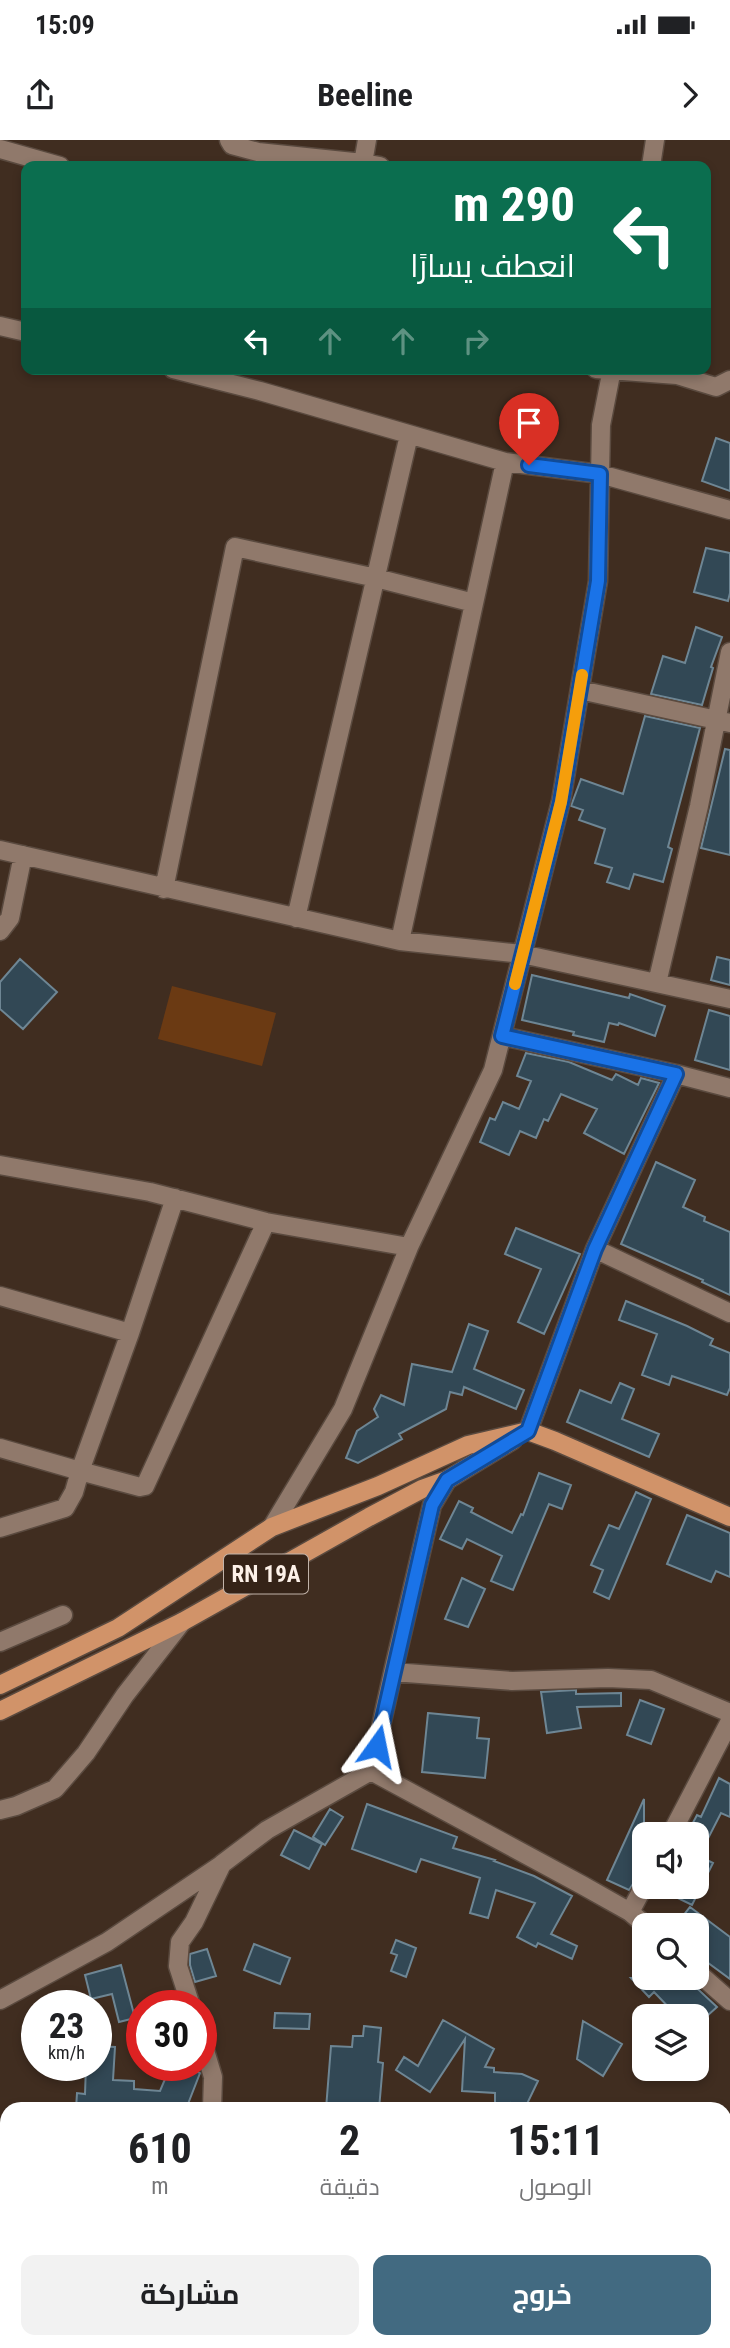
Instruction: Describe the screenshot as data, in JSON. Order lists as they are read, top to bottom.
{
  "streets": {
    "main road": ["RN 19A"]
  },
  "page": {
    "status": "15:09",
    "header": "Beeline",
    "turn": ["290 m", "انعطف يسارًا"],
    "speed": "23 km/h",
    "limit": "30",
    "eta": [
      "15:11",
      "الوصول",
      "2",
      "دقيقة",
      "610",
      "m"
    ],
    "buttons": ["خروج", "مشاركة"]
  }
}
